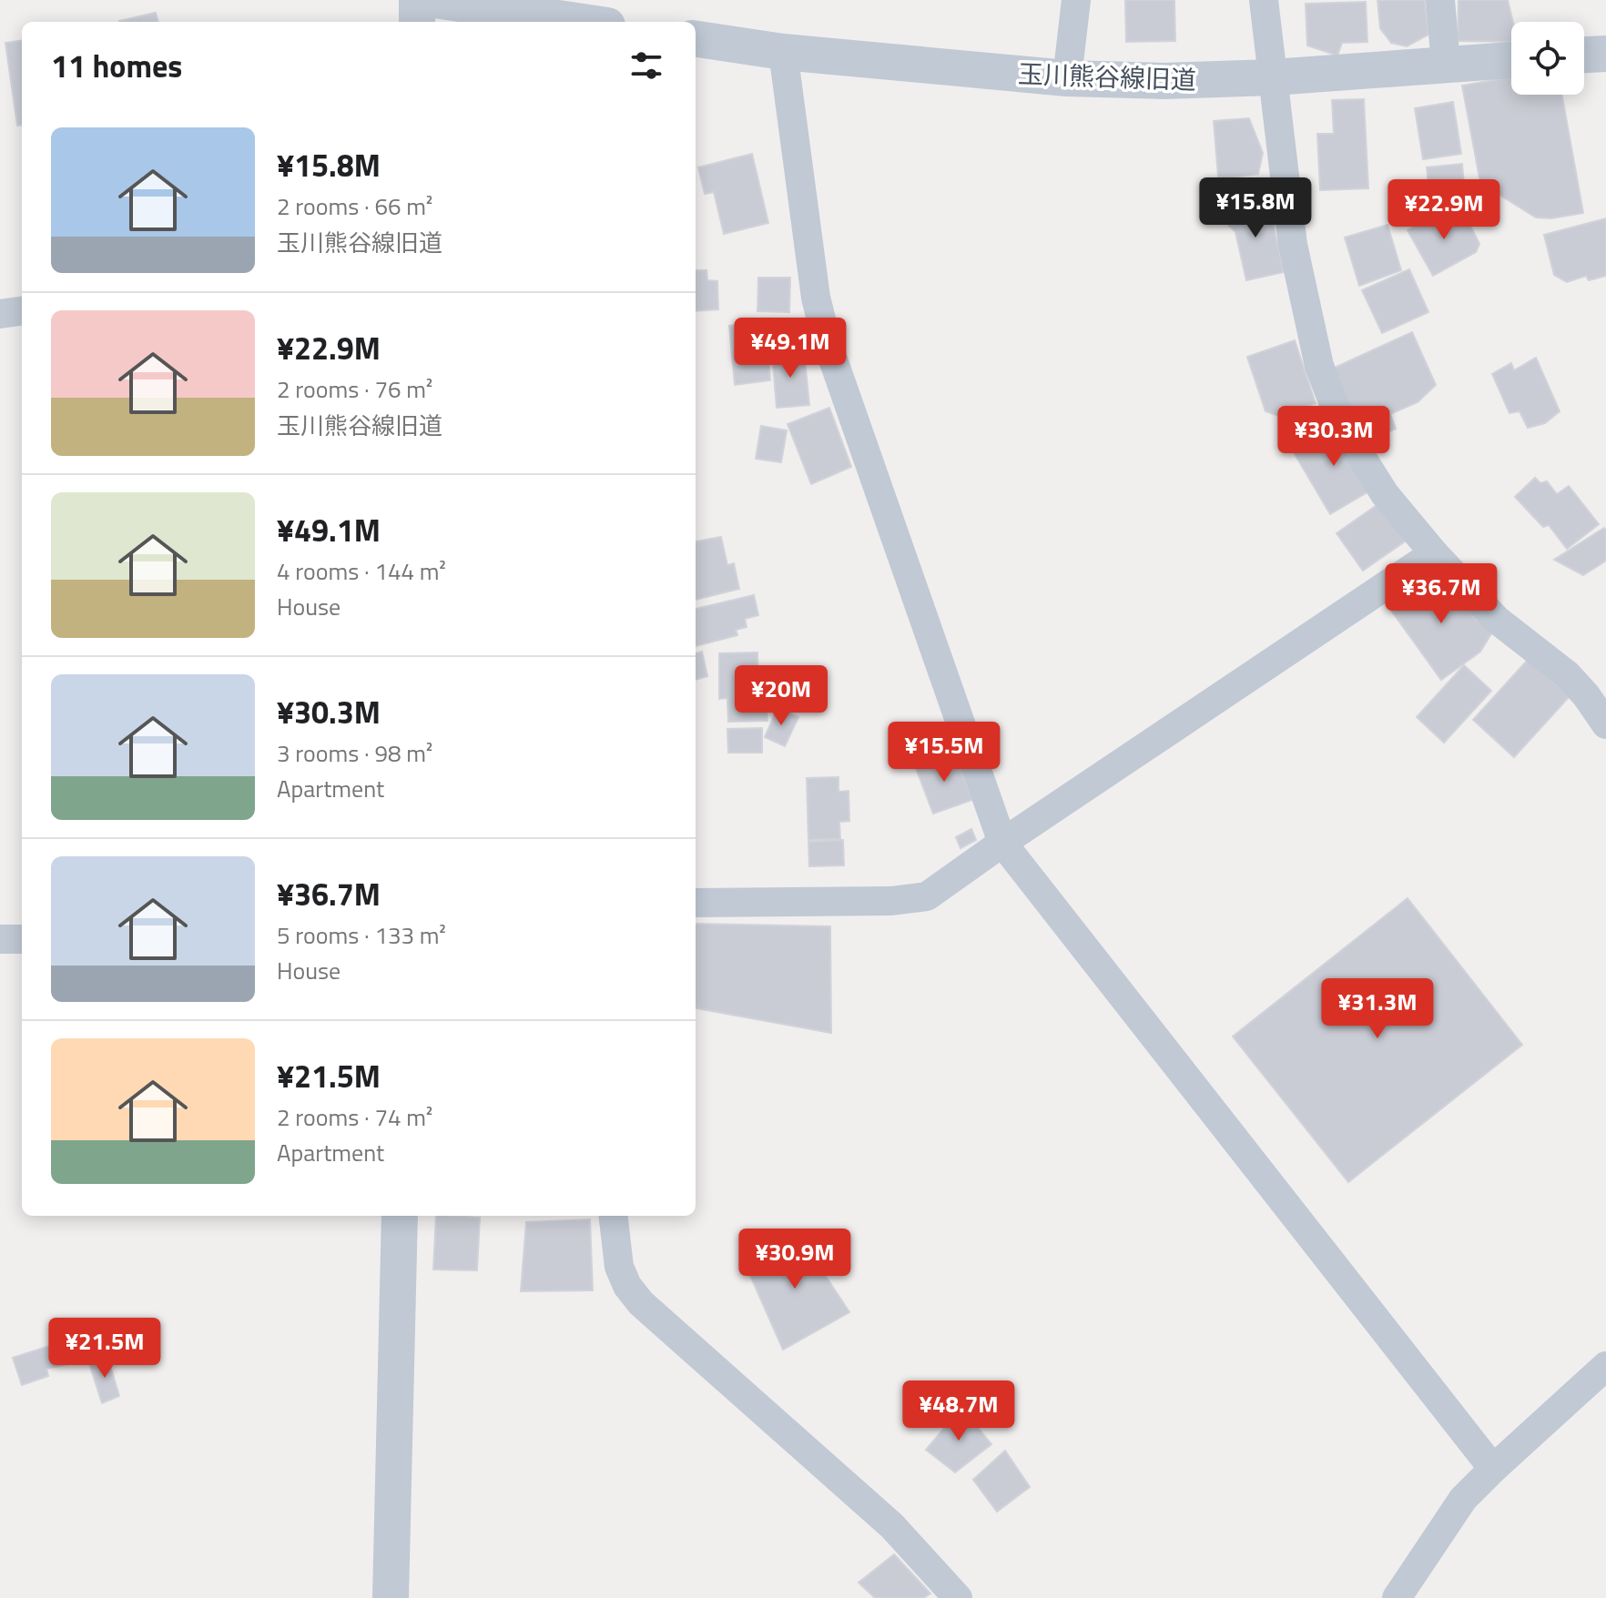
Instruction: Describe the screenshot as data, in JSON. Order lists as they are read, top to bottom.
{
  "streets": {
    "street": ["玉川熊谷線旧道"]
  },
  "page": {
    "heading": "11 homes",
    "list": [
      {
        "name": "¥15.8M",
        "note": "2 rooms · 66 m² · 玉川熊谷線旧道"
      },
      {
        "name": "¥22.9M",
        "note": "2 rooms · 76 m² · 玉川熊谷線旧道"
      },
      {
        "name": "¥49.1M",
        "note": "4 rooms · 144 m² · House"
      },
      {
        "name": "¥30.3M",
        "note": "3 rooms · 98 m² · Apartment"
      },
      {
        "name": "¥36.7M",
        "note": "5 rooms · 133 m² · House"
      },
      {
        "name": "¥21.5M",
        "note": "2 rooms · 74 m² · Apartment"
      }
    ],
    "price": [
      "¥15.8M",
      "¥22.9M",
      "¥49.1M",
      "¥30.3M",
      "¥36.7M",
      "¥20M",
      "¥15.5M",
      "¥31.3M",
      "¥30.9M",
      "¥21.5M",
      "¥48.7M"
    ]
  }
}
